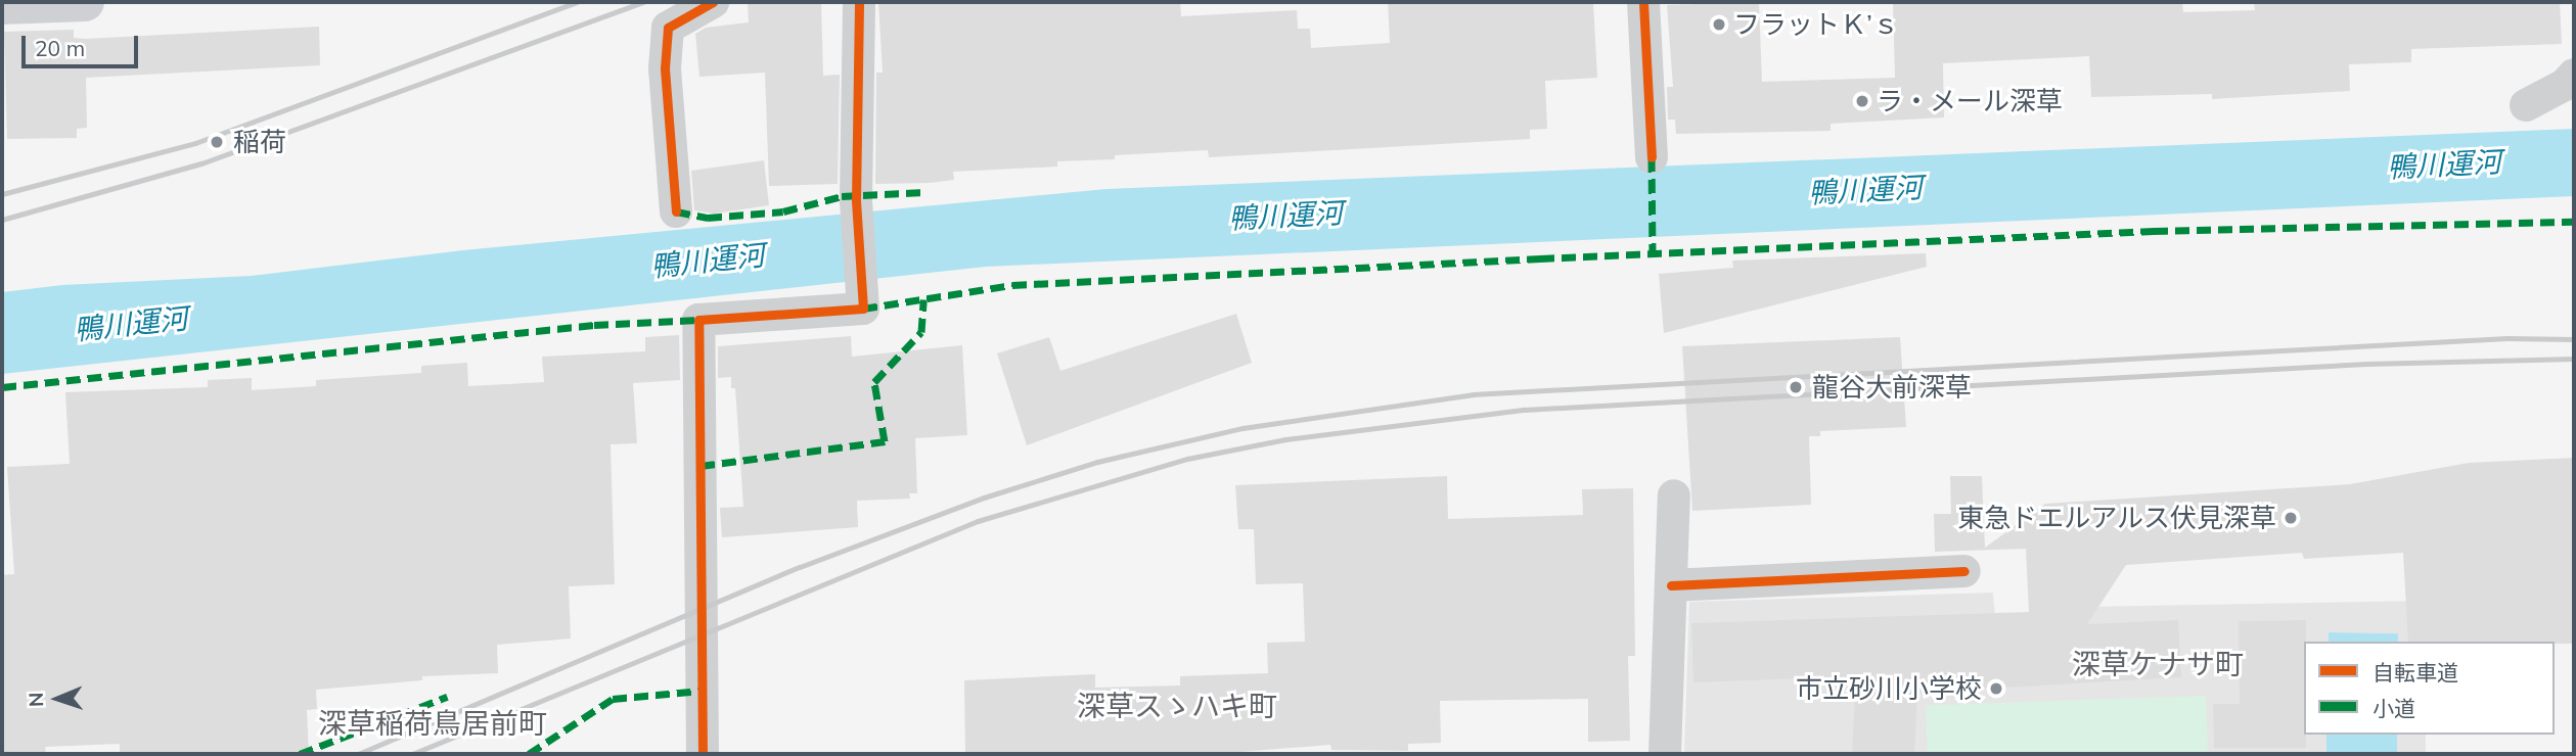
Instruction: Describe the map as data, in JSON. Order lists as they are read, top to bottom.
{
  "districts": ["深草ケナサ町", "深草スゝハキ町", "深草稲荷鳥居前町"],
  "water": ["鴨川運河"],
  "places": [
    "フラットＫ’ｓ",
    "ラ・メール深草",
    "稲荷",
    "龍谷大前深草",
    "東急ドエルアルス伏見深草",
    "市立砂川小学校"
  ],
  "legend": ["自転車道", "小道"],
  "scale_bar": "20 m",
  "north": "left"
}
